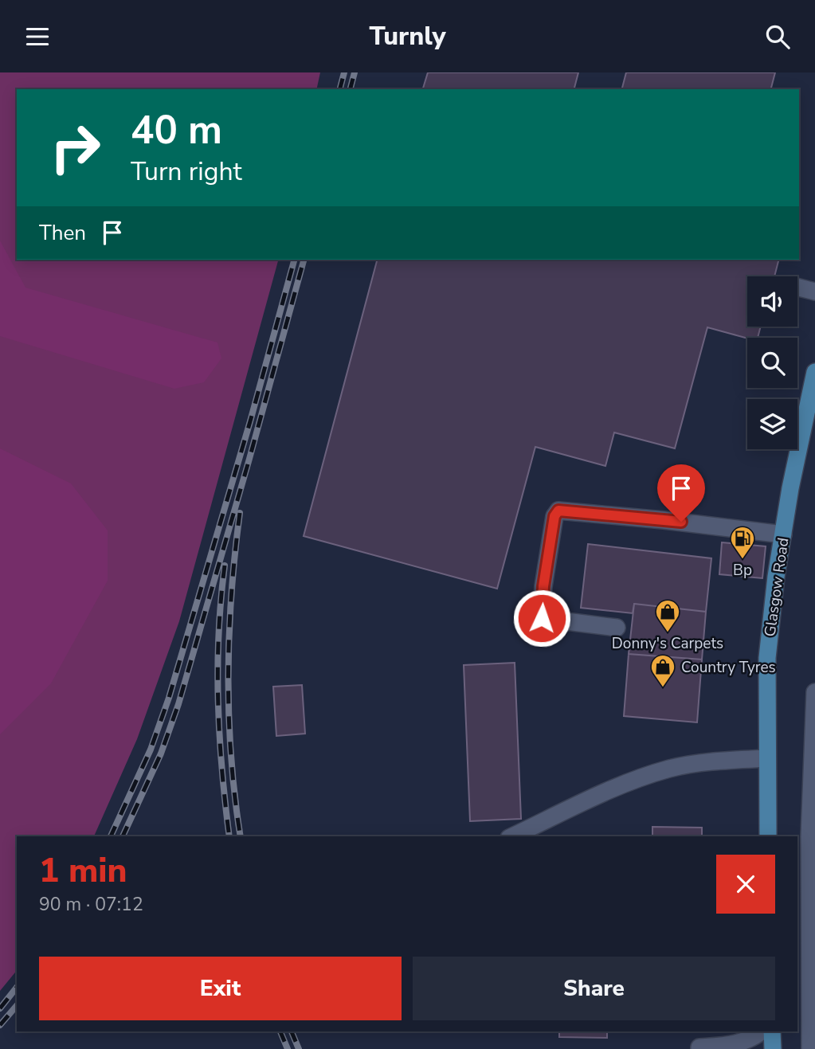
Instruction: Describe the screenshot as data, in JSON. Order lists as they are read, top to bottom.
{
  "streets": {
    "main road": ["Glasgow Road"]
  },
  "places": {
    "fuel station": ["Bp"],
    "shop": ["Donny's Carpets", "Country Tyres"]
  },
  "page": {
    "header": "Turnly",
    "turn": ["40 m", "Turn right"],
    "then": "Then",
    "heading": ["1 min", "90 m · 07:12"],
    "buttons": ["Exit", "Share"]
  }
}
